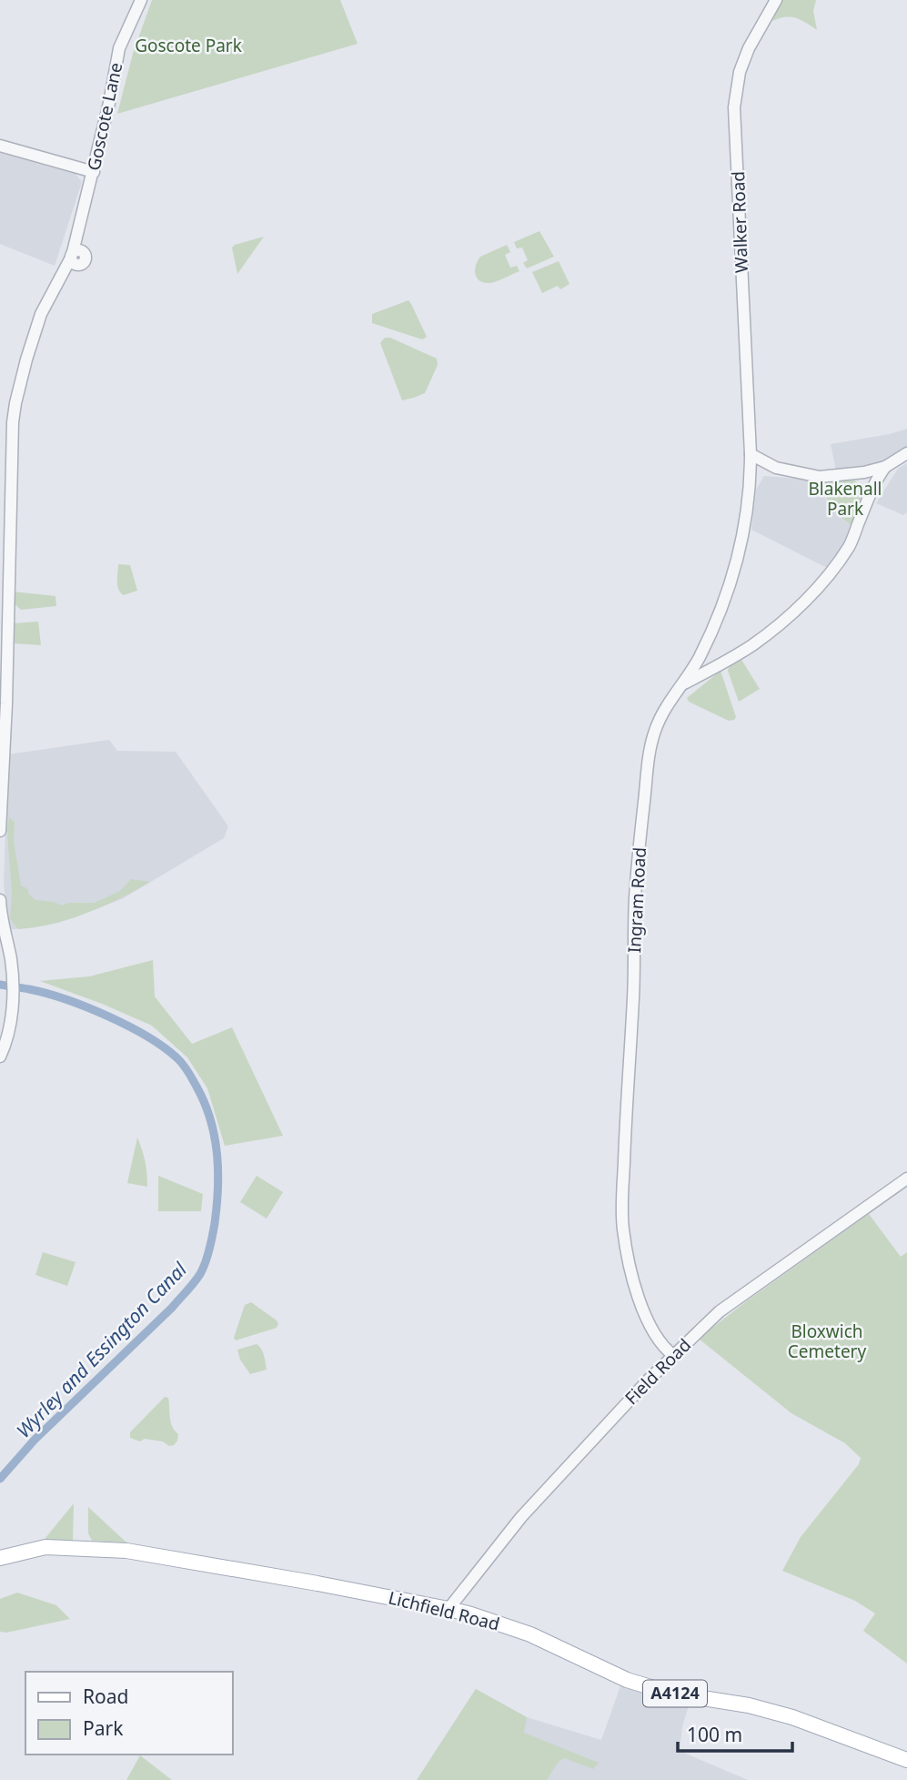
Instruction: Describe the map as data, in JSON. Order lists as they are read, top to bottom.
{
  "streets": {
    "main road": ["Lichfield Road", "A4124"],
    "street": [
      "Goscote Lane",
      "Walker Road",
      "Ingram Road",
      "Field Road"
    ]
  },
  "crossings": [
    ["Walker Road", "Ingram Road"],
    ["Ingram Road", "Field Road"],
    ["Field Road", "Lichfield Road"]
  ],
  "water": ["Wyrley and Essington Canal"],
  "parks": ["Goscote Park", "Blakenall Park", "Bloxwich Cemetery"],
  "legend": ["Road", "Park"],
  "scale_bar": "100 m"
}
